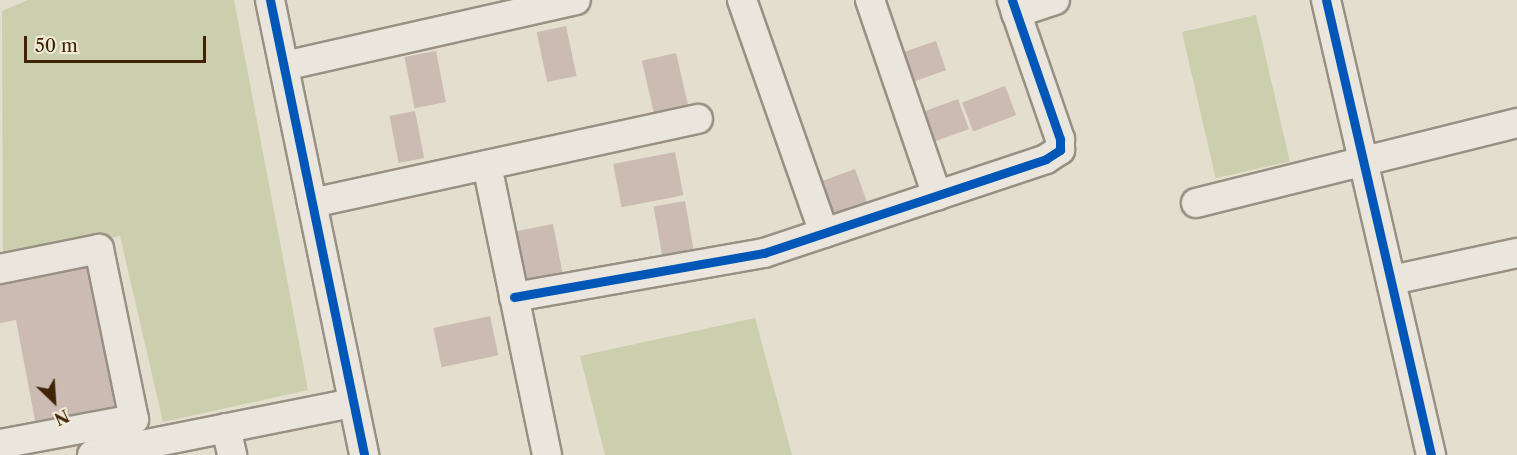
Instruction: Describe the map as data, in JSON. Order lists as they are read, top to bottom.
{
  "scale_bar": "50 m",
  "north": "bottom right"
}
